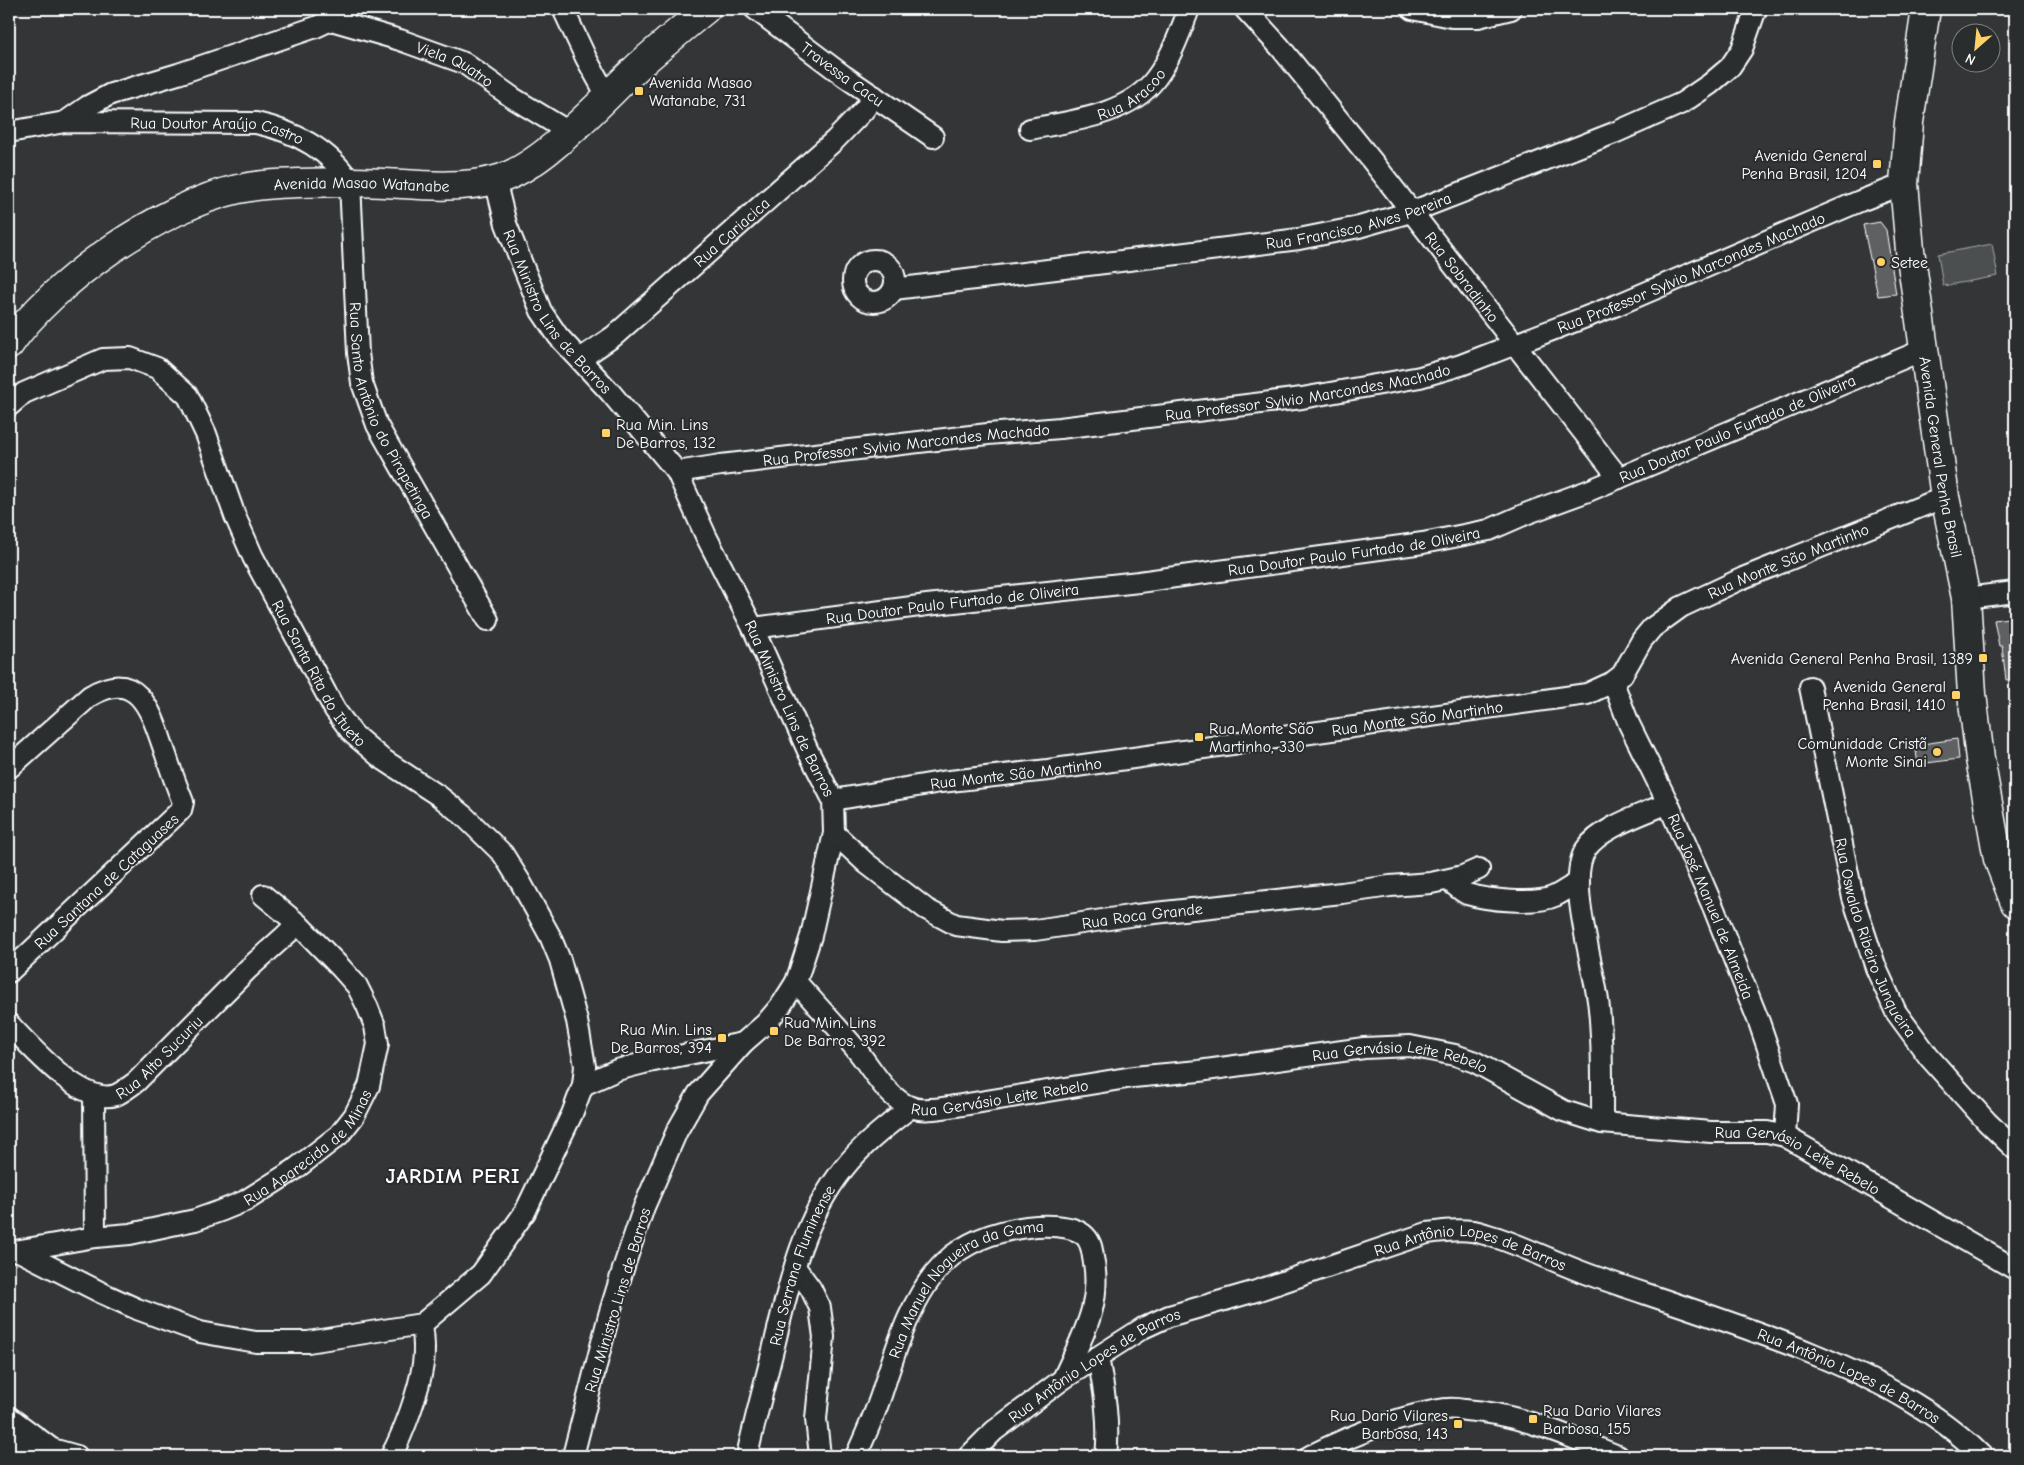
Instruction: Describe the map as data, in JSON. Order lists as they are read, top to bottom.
{
  "streets": {
    "street": [
      "Viela Quatro",
      "Travessa Cacu",
      "Rua Aracoo",
      "Rua Doutor Araújo Castro",
      "Avenida Masao Watanabe",
      "Rua Francisco Alves Pereira",
      "Rua Cariacica",
      "Rua Professor Sylvio Marcondes Machado",
      "Rua Sobradinho",
      "Rua Ministro Lins de Barros",
      "Rua Santo Antônio do Pirapetinga",
      "Rua Doutor Paulo Furtado de Oliveira",
      "Avenida General Penha Brasil",
      "Rua Monte São Martinho",
      "Rua Santa Rita do Itueto",
      "Rua Santana de Cataguases",
      "Rua José Manuel de Almeida",
      "Rua Roca Grande",
      "Rua Oswaldo Ribeiro Junqueira",
      "Rua Alto Sucuriu",
      "Rua Gervásio Leite Rebelo",
      "Rua Aparecida de Minas",
      "Rua Antônio Lopes de Barros",
      "Rua Serrana Fluminense",
      "Rua Manuel Nogueira da Gama"
    ]
  },
  "crossings": [
    ["Viela Quatro", "Rua Doutor Araújo Castro"],
    ["Viela Quatro", "Avenida Masao Watanabe"],
    ["Travessa Cacu", "Rua Cariacica"],
    ["Rua Doutor Araújo Castro", "Avenida Masao Watanabe"],
    ["Rua Doutor Araújo Castro", "Rua Santo Antônio do Pirapetinga"],
    ["Avenida Masao Watanabe", "Rua Ministro Lins de Barros"],
    ["Avenida Masao Watanabe", "Rua Santo Antônio do Pirapetinga"],
    ["Rua Francisco Alves Pereira", "Rua Sobradinho"],
    ["Rua Cariacica", "Rua Ministro Lins de Barros"],
    ["Rua Professor Sylvio Marcondes Machado", "Rua Sobradinho"],
    ["Rua Professor Sylvio Marcondes Machado", "Rua Ministro Lins de Barros"],
    ["Rua Professor Sylvio Marcondes Machado", "Avenida General Penha Brasil"],
    ["Rua Sobradinho", "Rua Doutor Paulo Furtado de Oliveira"],
    ["Rua Ministro Lins de Barros", "Rua Doutor Paulo Furtado de Oliveira"],
    ["Rua Ministro Lins de Barros", "Rua Monte São Martinho"],
    ["Rua Ministro Lins de Barros", "Rua Roca Grande"],
    ["Rua Ministro Lins de Barros", "Rua Gervásio Leite Rebelo"],
    ["Rua Doutor Paulo Furtado de Oliveira", "Avenida General Penha Brasil"],
    ["Avenida General Penha Brasil", "Rua Monte São Martinho"],
    ["Rua Monte São Martinho", "Rua José Manuel de Almeida"],
    ["Rua José Manuel de Almeida", "Rua Gervásio Leite Rebelo"],
    ["Rua Alto Sucuriu", "Rua Aparecida de Minas"],
    ["Rua Gervásio Leite Rebelo", "Rua Serrana Fluminense"],
    ["Rua Antônio Lopes de Barros", "Rua Manuel Nogueira da Gama"]
  ],
  "districts": ["JARDIM PERI"],
  "places": {
    "transit": [
      "Avenida Masao Watanabe, 731",
      "Avenida General Penha Brasil, 1204",
      "Rua Min. Lins De Barros, 132",
      "Avenida General Penha Brasil, 1389",
      "Avenida General Penha Brasil, 1410",
      "Rua Monte São Martinho, 330",
      "Rua Min. Lins De Barros, 392",
      "Rua Min. Lins De Barros, 394",
      "Rua Dario Vilares Barbosa, 155",
      "Rua Dario Vilares Barbosa, 143"
    ],
    "other": ["Setee", "Comunidade Cristã Monte Sinai"]
  },
  "north": "bottom left"
}
